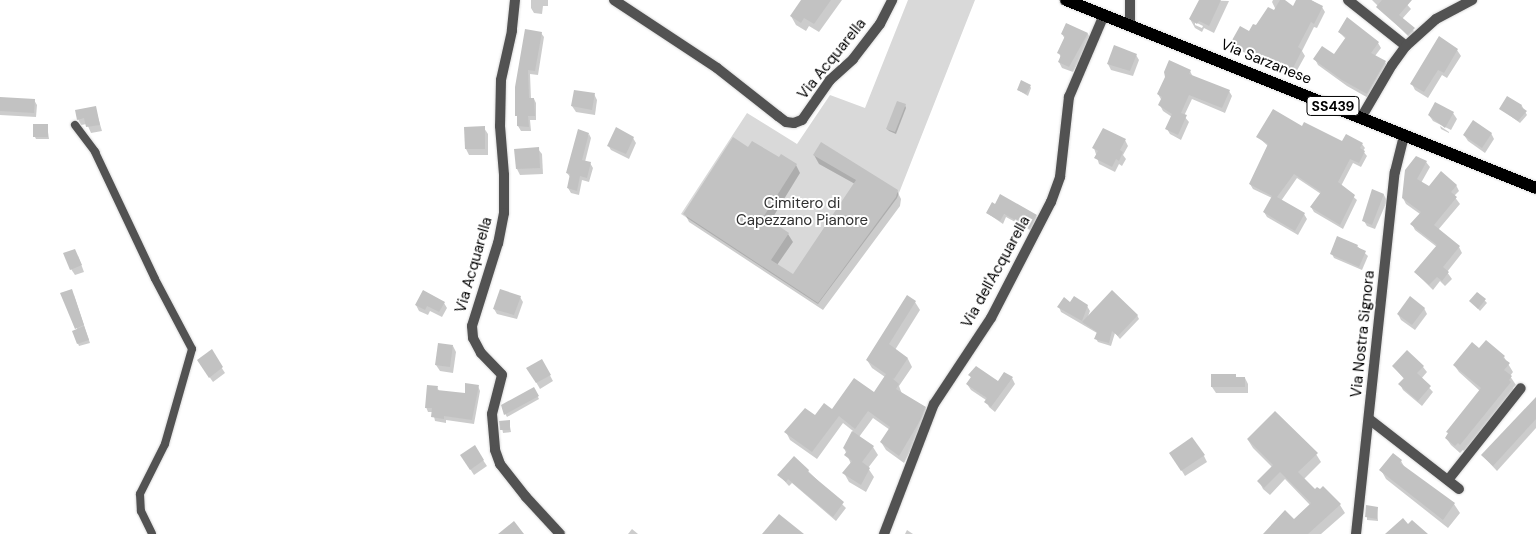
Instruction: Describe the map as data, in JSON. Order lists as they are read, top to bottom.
{
  "streets": {
    "main road": ["Via Sarzanese", "SS439"],
    "street": ["Via Acquarella", "Via dell'Acquarella", "Via Nostra Signora"]
  },
  "crossings": [
    ["Via Sarzanese", "Via dell'Acquarella"],
    ["Via Sarzanese", "Via Nostra Signora"]
  ],
  "parks": ["Cimitero di Capezzano Pianore"]
}
